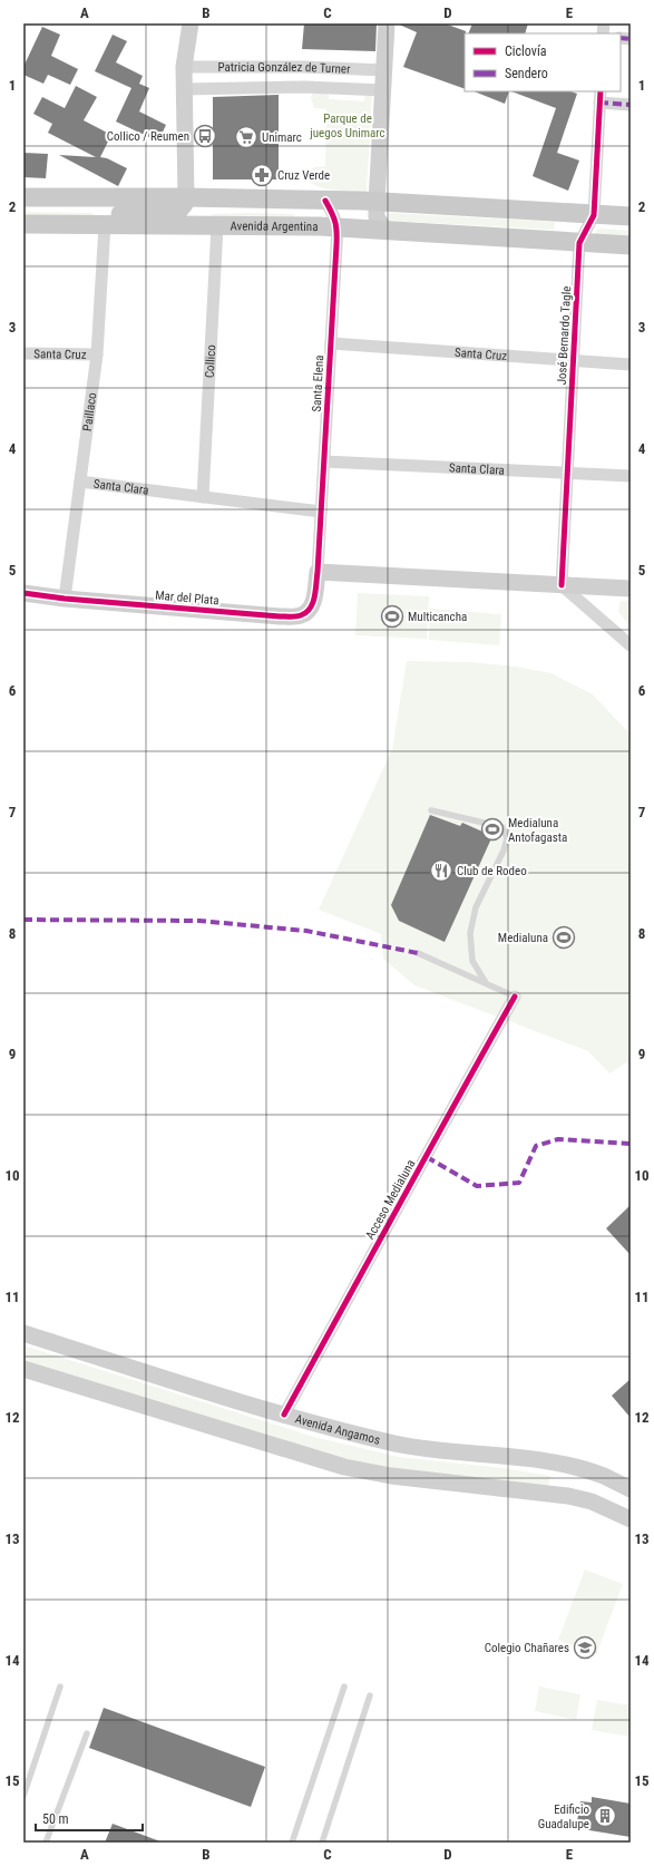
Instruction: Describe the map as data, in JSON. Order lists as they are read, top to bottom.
{
  "streets": {
    "main road": ["Avenida Argentina", "Mar del Plata", "Avenida Angamos"],
    "street": [
      "Patricia González de Turner",
      "José Bernardo Tagle",
      "Santa Cruz",
      "Collico",
      "Santa Elena",
      "Paillaco",
      "Santa Clara",
      "Acceso Medialuna"
    ]
  },
  "crossings": [
    ["Avenida Argentina", "José Bernardo Tagle"],
    ["Avenida Argentina", "Collico"],
    ["Avenida Argentina", "Santa Elena"],
    ["Avenida Argentina", "Paillaco"],
    ["José Bernardo Tagle", "Santa Cruz"],
    ["José Bernardo Tagle", "Santa Clara"],
    ["Santa Cruz", "Santa Elena"],
    ["Santa Cruz", "Paillaco"],
    ["Collico", "Santa Clara"],
    ["Santa Elena", "Santa Clara"],
    ["Santa Elena", "Mar del Plata"],
    ["Paillaco", "Santa Clara"],
    ["Paillaco", "Mar del Plata"],
    ["Acceso Medialuna", "Avenida Angamos"]
  ],
  "parks": ["Parque de juegos Unimarc"],
  "places": {
    "bus stop": ["Collico / Reumen"],
    "supermarket": ["Unimarc"],
    "pharmacy": ["Cruz Verde"],
    "sports": ["Multicancha", "Medialuna Antofagasta", "Medialuna"],
    "restaurant": ["Club de Rodeo"],
    "school or university": ["Colegio Chañares"],
    "building": ["Edificio Guadalupe"]
  },
  "legend": ["Ciclovía", "Sendero"],
  "scale_bar": "50 m",
  "grid": {
    "columns": [
      "A",
      "B",
      "C",
      "D",
      "E"
    ],
    "rows": [
      "1",
      "2",
      "3",
      "4",
      "5",
      "6",
      "7",
      "8",
      "9",
      "10",
      "11",
      "12",
      "13",
      "14",
      "15"
    ]
  }
}
